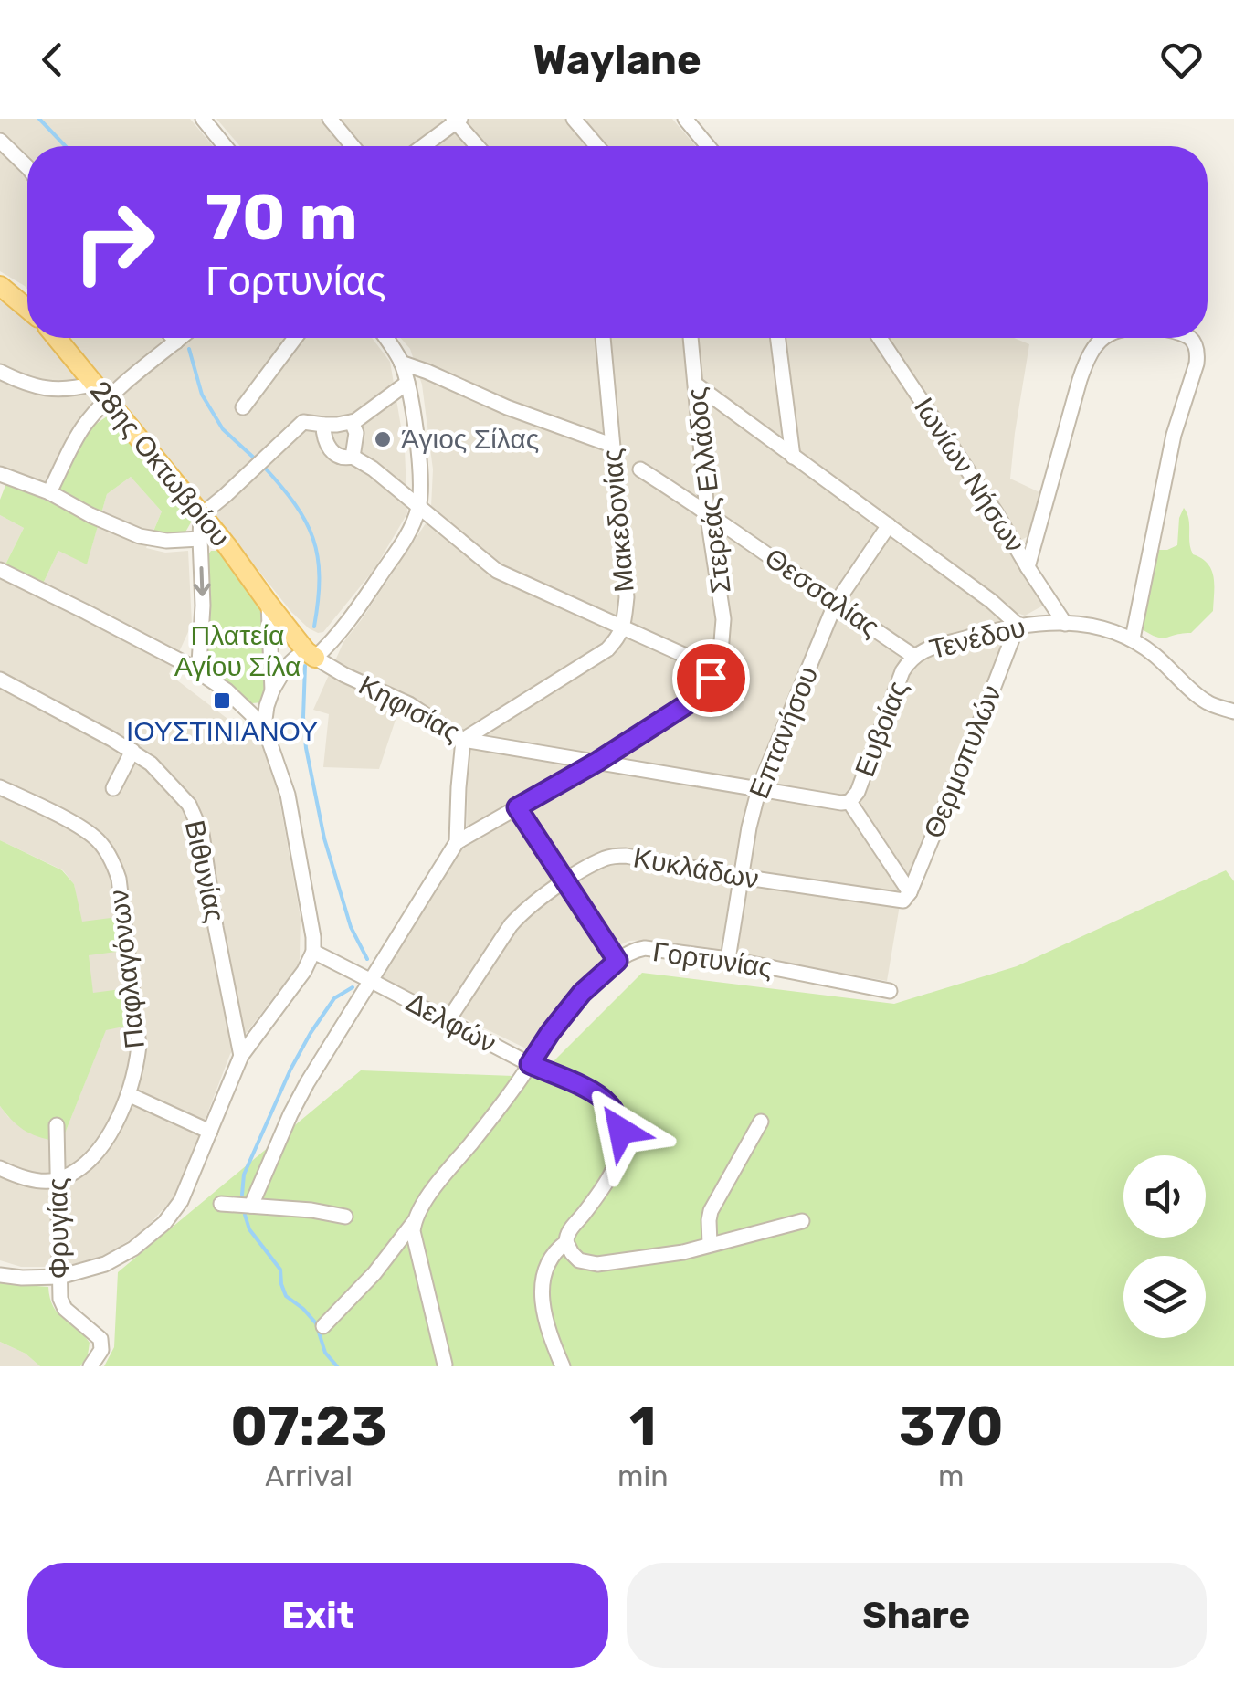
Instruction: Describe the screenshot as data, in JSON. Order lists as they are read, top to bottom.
{
  "streets": {
    "main road": ["28ης Οκτωβρίου", "Κηφισίας"],
    "street": [
      "Ιωνίων Νήσων",
      "Στερεάς Ελλάδος",
      "Μακεδονίας",
      "Θεσσαλίας",
      "Τενέδου",
      "Ευβοίας",
      "Επτανήσου",
      "Θερμοπυλών",
      "Κυκλάδων",
      "Βιθυνίας",
      "Γορτυνίας",
      "Παφλαγόνων",
      "Δελφών",
      "Φρυγίας"
    ]
  },
  "crossings": [
    ["28ης Οκτωβρίου", "Κηφισίας"],
    ["Ιωνίων Νήσων", "Τενέδου"],
    ["Στερεάς Ελλάδος", "Θεσσαλίας"],
    ["Στερεάς Ελλάδος", "Κηφισίας"],
    ["Μακεδονίας", "Κηφισίας"],
    ["Θεσσαλίας", "Τενέδου"],
    ["Θεσσαλίας", "Ευβοίας"],
    ["Θεσσαλίας", "Επτανήσου"],
    ["Τενέδου", "Ευβοίας"],
    ["Τενέδου", "Θερμοπυλών"],
    ["Κηφισίας", "Ευβοίας"],
    ["Κηφισίας", "Επτανήσου"],
    ["Επτανήσου", "Κυκλάδων"],
    ["Επτανήσου", "Γορτυνίας"],
    ["Θερμοπυλών", "Κυκλάδων"],
    ["Κυκλάδων", "Δελφών"],
    ["Γορτυνίας", "Δελφών"],
    ["Παφλαγόνων", "Φρυγίας"]
  ],
  "parks": ["Πλατεία Αγίου Σίλα"],
  "places": {
    "other": ["Άγιος Σίλας"],
    "transit": ["ΙΟΥΣΤΙΝΙΑΝΟΥ"]
  },
  "page": {
    "header": "Waylane",
    "turn": ["70 m", "Γορτυνίας"],
    "eta": [
      "07:23",
      "Arrival",
      "1",
      "min",
      "370",
      "m"
    ],
    "buttons": ["Exit", "Share"]
  }
}
